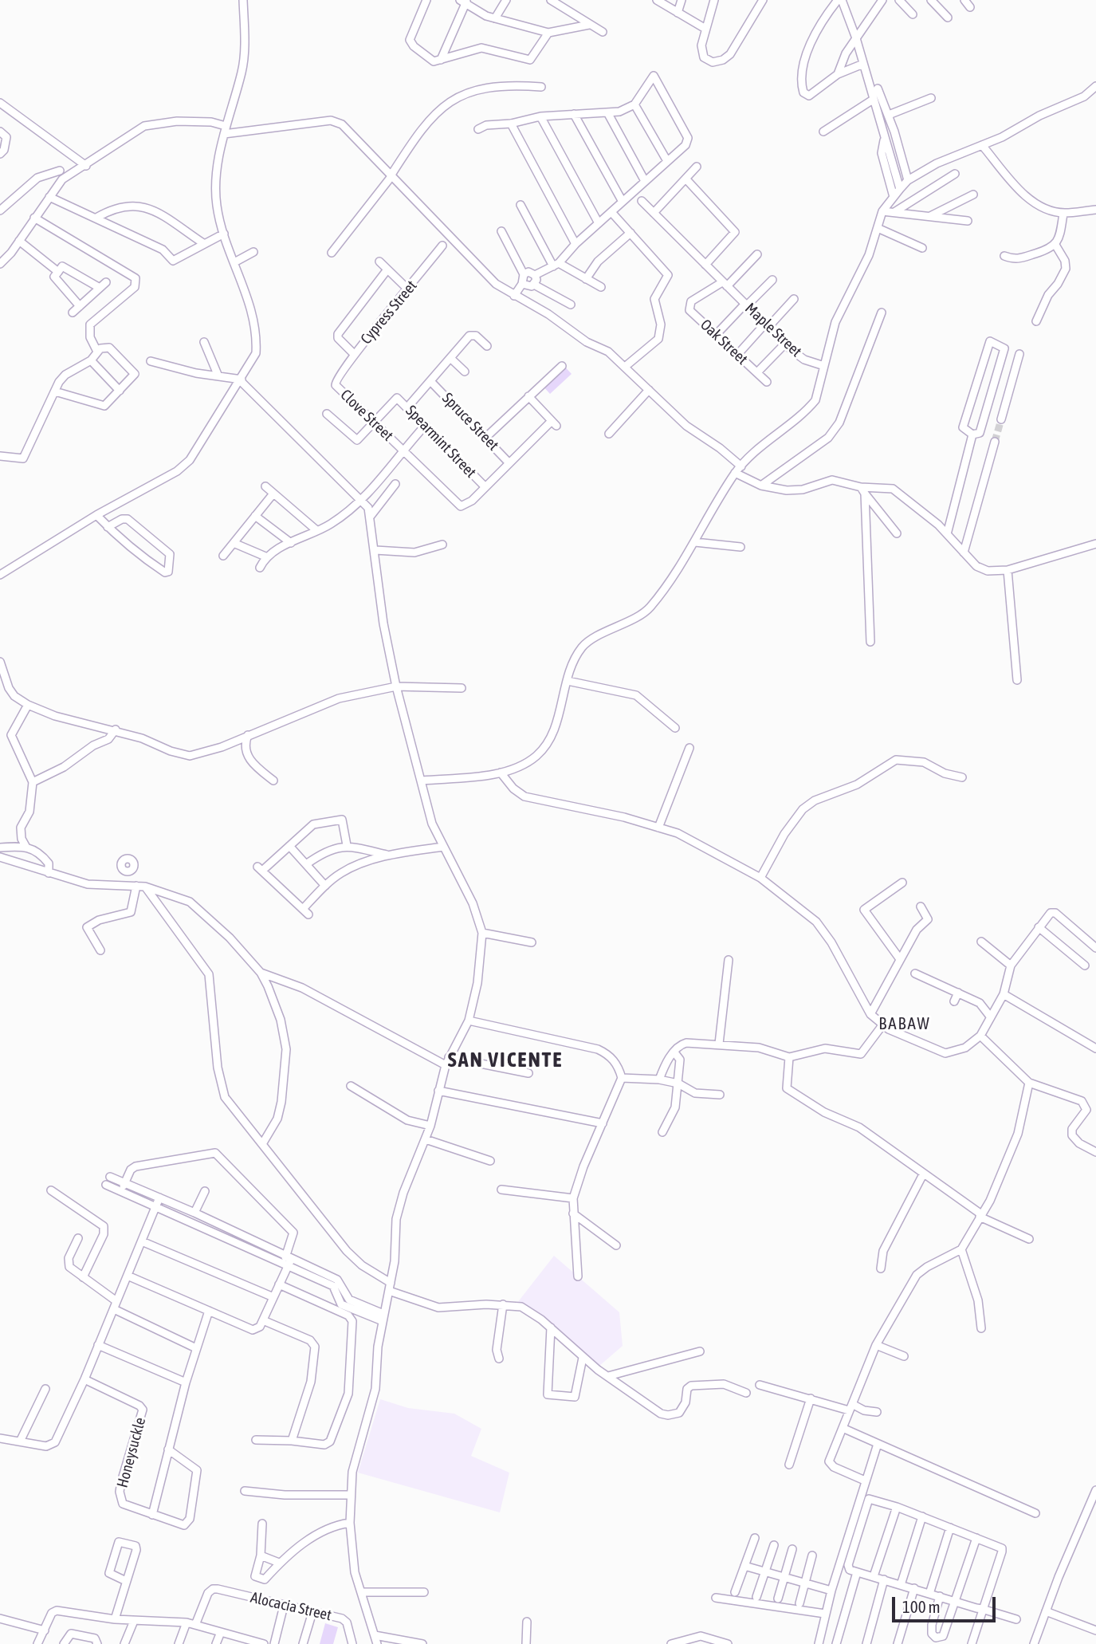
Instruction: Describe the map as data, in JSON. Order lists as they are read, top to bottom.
{
  "streets": {
    "street": [
      "Cypress Street",
      "Maple Street",
      "Oak Street",
      "Clove Street",
      "Spruce Street",
      "Spearmint Street",
      "Honeysuckle",
      "Alocacia Street"
    ]
  },
  "crossings": [
    ["Cypress Street", "Clove Street"],
    ["Maple Street", "Oak Street"],
    ["Clove Street", "Spearmint Street"]
  ],
  "districts": ["BABAW", "SAN VICENTE"],
  "scale_bar": "100 m"
}
